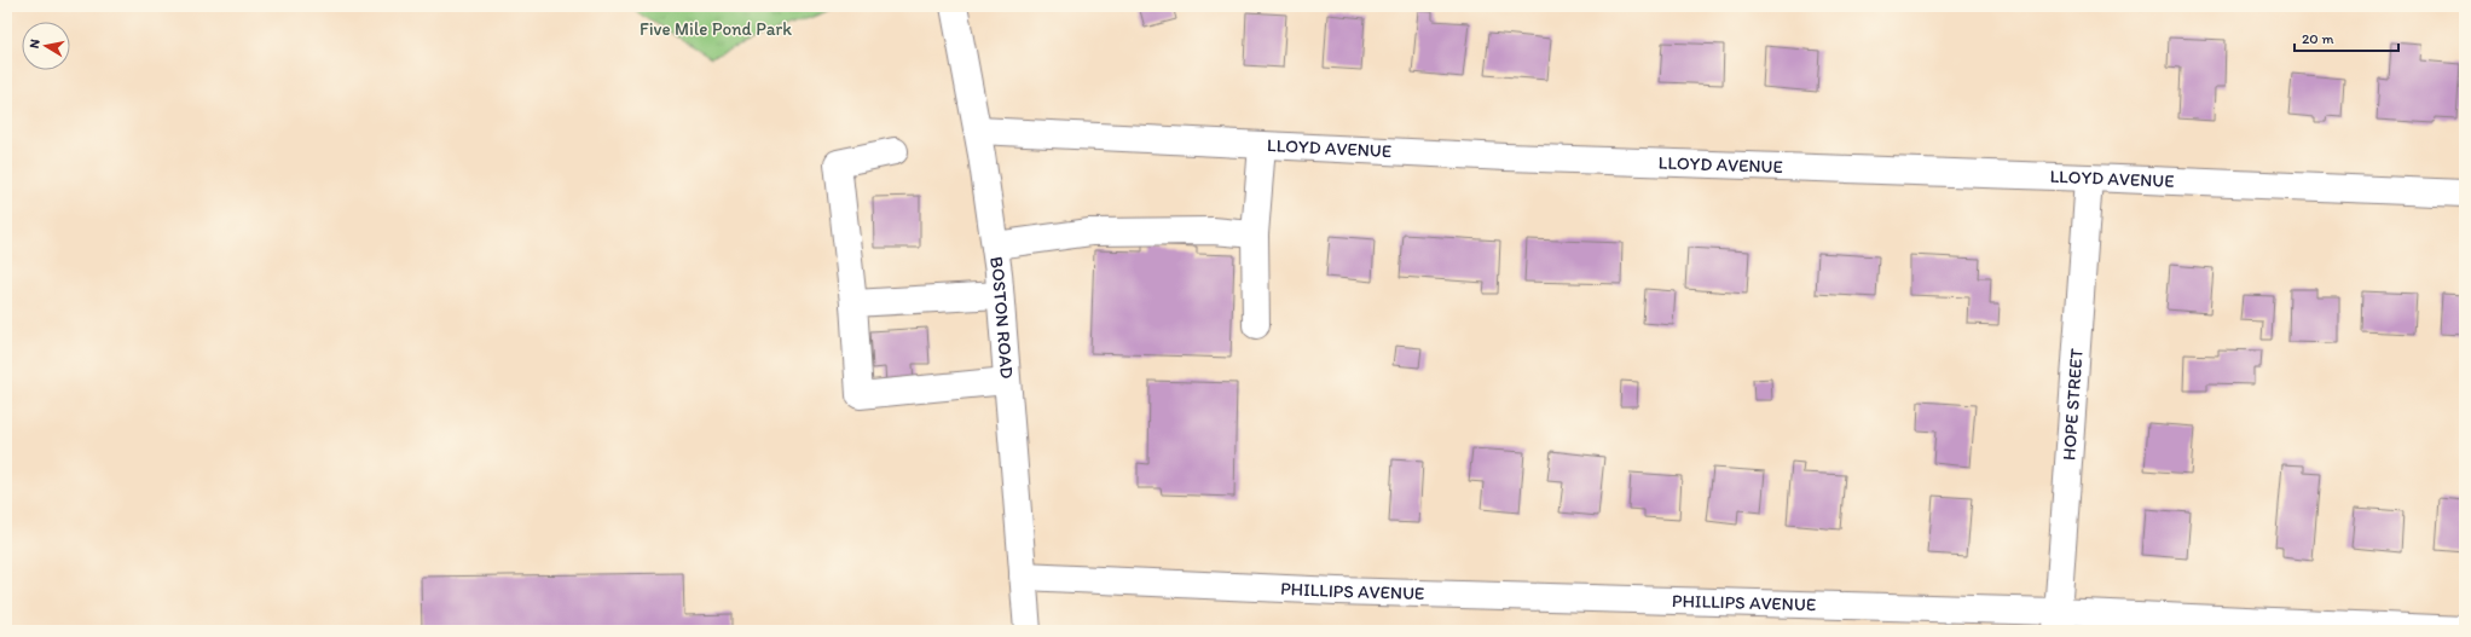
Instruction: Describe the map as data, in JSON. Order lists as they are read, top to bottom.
{
  "streets": {
    "street": [
      "LLOYD AVENUE",
      "BOSTON ROAD",
      "HOPE STREET",
      "PHILLIPS AVENUE"
    ]
  },
  "crossings": [
    ["LLOYD AVENUE", "BOSTON ROAD"],
    ["LLOYD AVENUE", "HOPE STREET"],
    ["BOSTON ROAD", "PHILLIPS AVENUE"],
    ["HOPE STREET", "PHILLIPS AVENUE"]
  ],
  "parks": ["Five Mile Pond Park"],
  "scale_bar": "20 m",
  "north": "left"
}
